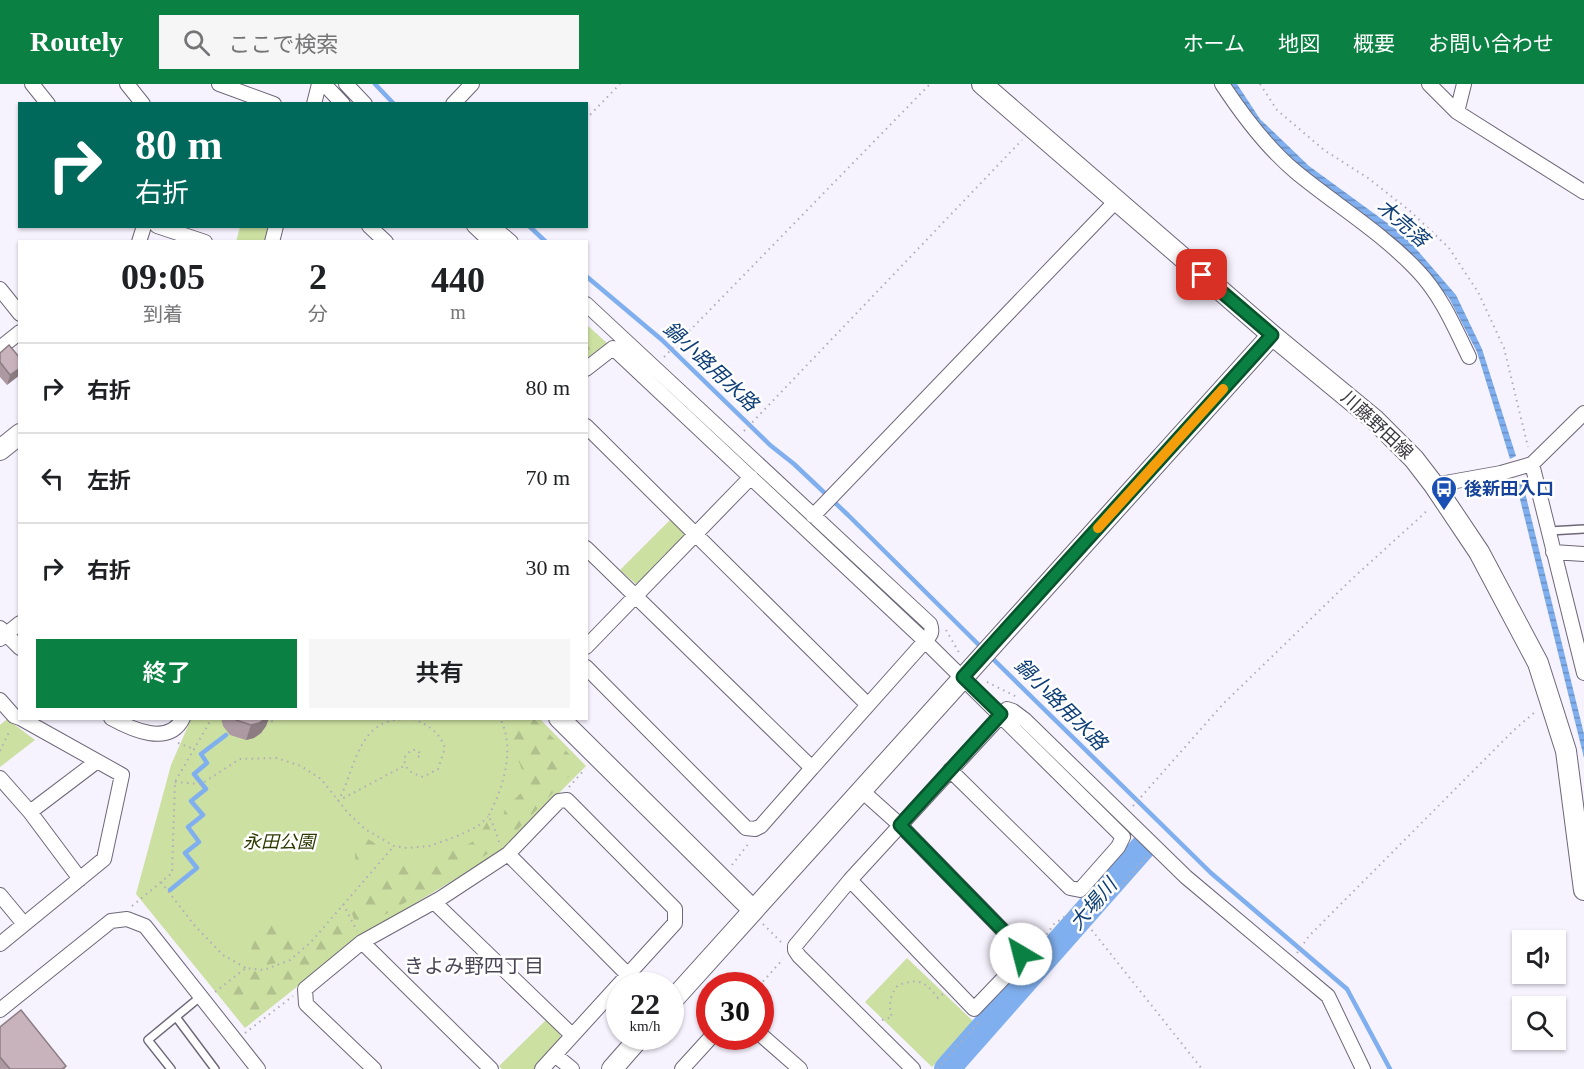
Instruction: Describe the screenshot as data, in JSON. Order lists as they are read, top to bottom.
{
  "streets": {
    "street": ["川藤野田線"]
  },
  "districts": ["きよみ野四丁目"],
  "water": ["木売落", "鍋小路用水路", "大場川"],
  "parks": ["永田公園"],
  "places": {
    "bus stop": ["後新田入口"]
  },
  "page": {
    "header": "Routely",
    "search": "ここで検索",
    "nav": [
      "ホーム",
      "地図",
      "概要",
      "お問い合わせ"
    ],
    "turn": ["80 m", "右折"],
    "eta": [
      "09:05",
      "到着",
      "2",
      "分",
      "440",
      "m"
    ],
    "list": [
      {
        "name": "右折",
        "value": "80 m"
      },
      {
        "name": "左折",
        "value": "70 m"
      },
      {
        "name": "右折",
        "value": "30 m"
      }
    ],
    "buttons": ["終了", "共有"],
    "speed": "22 km/h",
    "limit": "30"
  }
}
